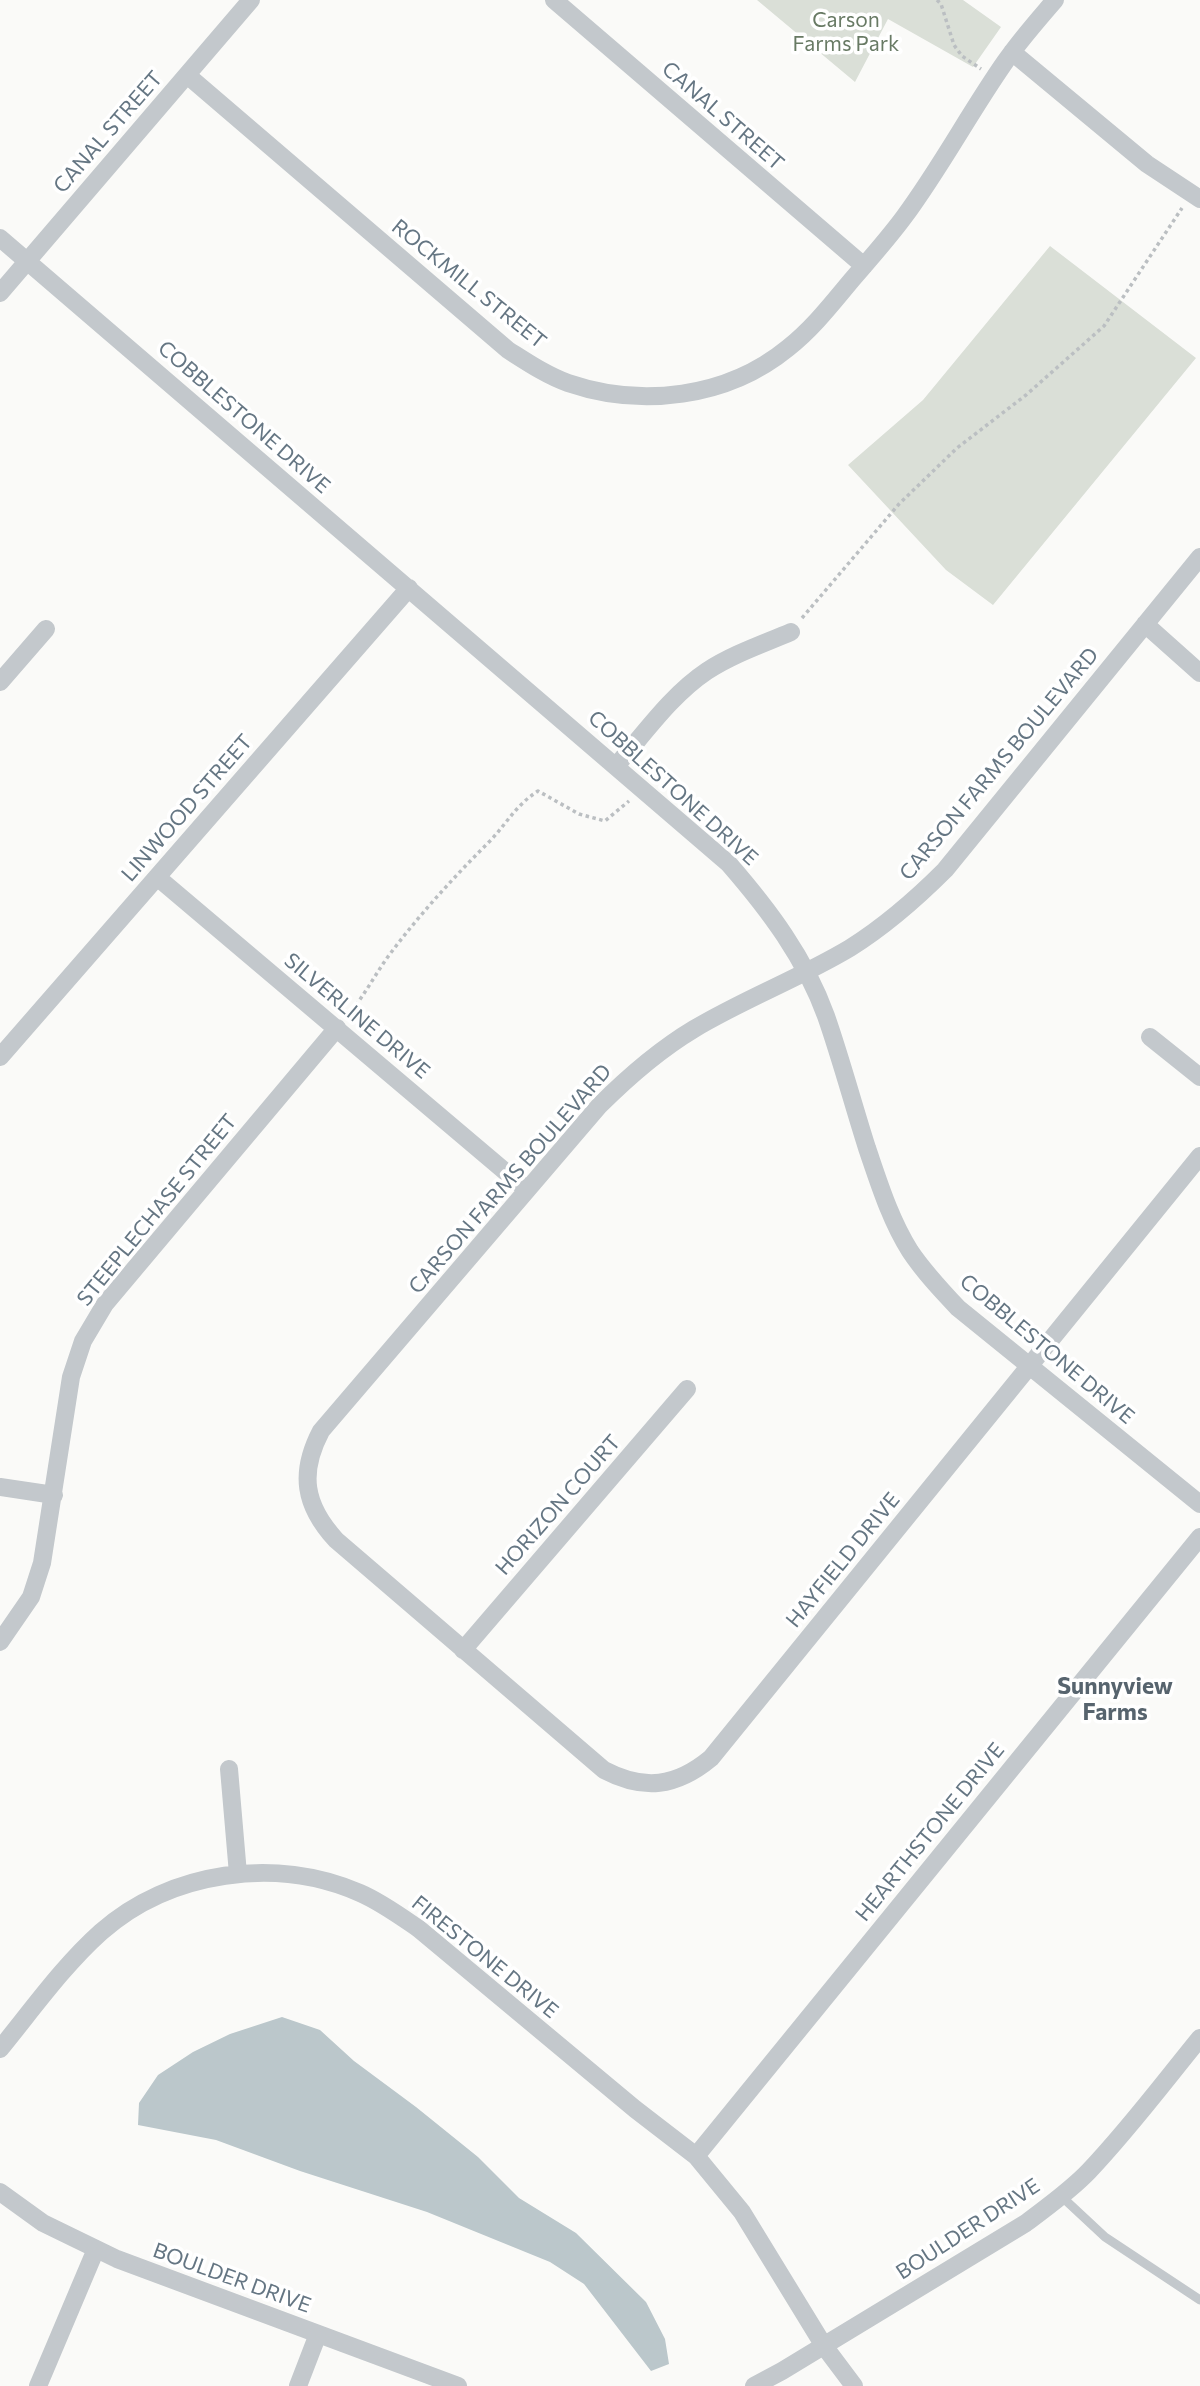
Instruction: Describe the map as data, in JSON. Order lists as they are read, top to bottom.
{
  "streets": {
    "street": [
      "CANAL STREET",
      "ROCKMILL STREET",
      "COBBLESTONE DRIVE",
      "CARSON FARMS BOULEVARD",
      "LINWOOD STREET",
      "SILVERLINE DRIVE",
      "STEEPLECHASE STREET",
      "HORIZON COURT",
      "HAYFIELD DRIVE",
      "HEARTHSTONE DRIVE",
      "FIRESTONE DRIVE",
      "BOULDER DRIVE"
    ]
  },
  "crossings": [
    ["CANAL STREET", "ROCKMILL STREET"],
    ["CANAL STREET", "COBBLESTONE DRIVE"],
    ["COBBLESTONE DRIVE", "CARSON FARMS BOULEVARD"],
    ["COBBLESTONE DRIVE", "LINWOOD STREET"],
    ["COBBLESTONE DRIVE", "HAYFIELD DRIVE"],
    ["CARSON FARMS BOULEVARD", "SILVERLINE DRIVE"],
    ["CARSON FARMS BOULEVARD", "HORIZON COURT"],
    ["CARSON FARMS BOULEVARD", "HAYFIELD DRIVE"],
    ["LINWOOD STREET", "SILVERLINE DRIVE"],
    ["SILVERLINE DRIVE", "STEEPLECHASE STREET"],
    ["HORIZON COURT", "HAYFIELD DRIVE"],
    ["HEARTHSTONE DRIVE", "FIRESTONE DRIVE"],
    ["FIRESTONE DRIVE", "BOULDER DRIVE"]
  ],
  "districts": ["Sunnyview Farms"],
  "parks": ["Carson Farms Park"]
}
